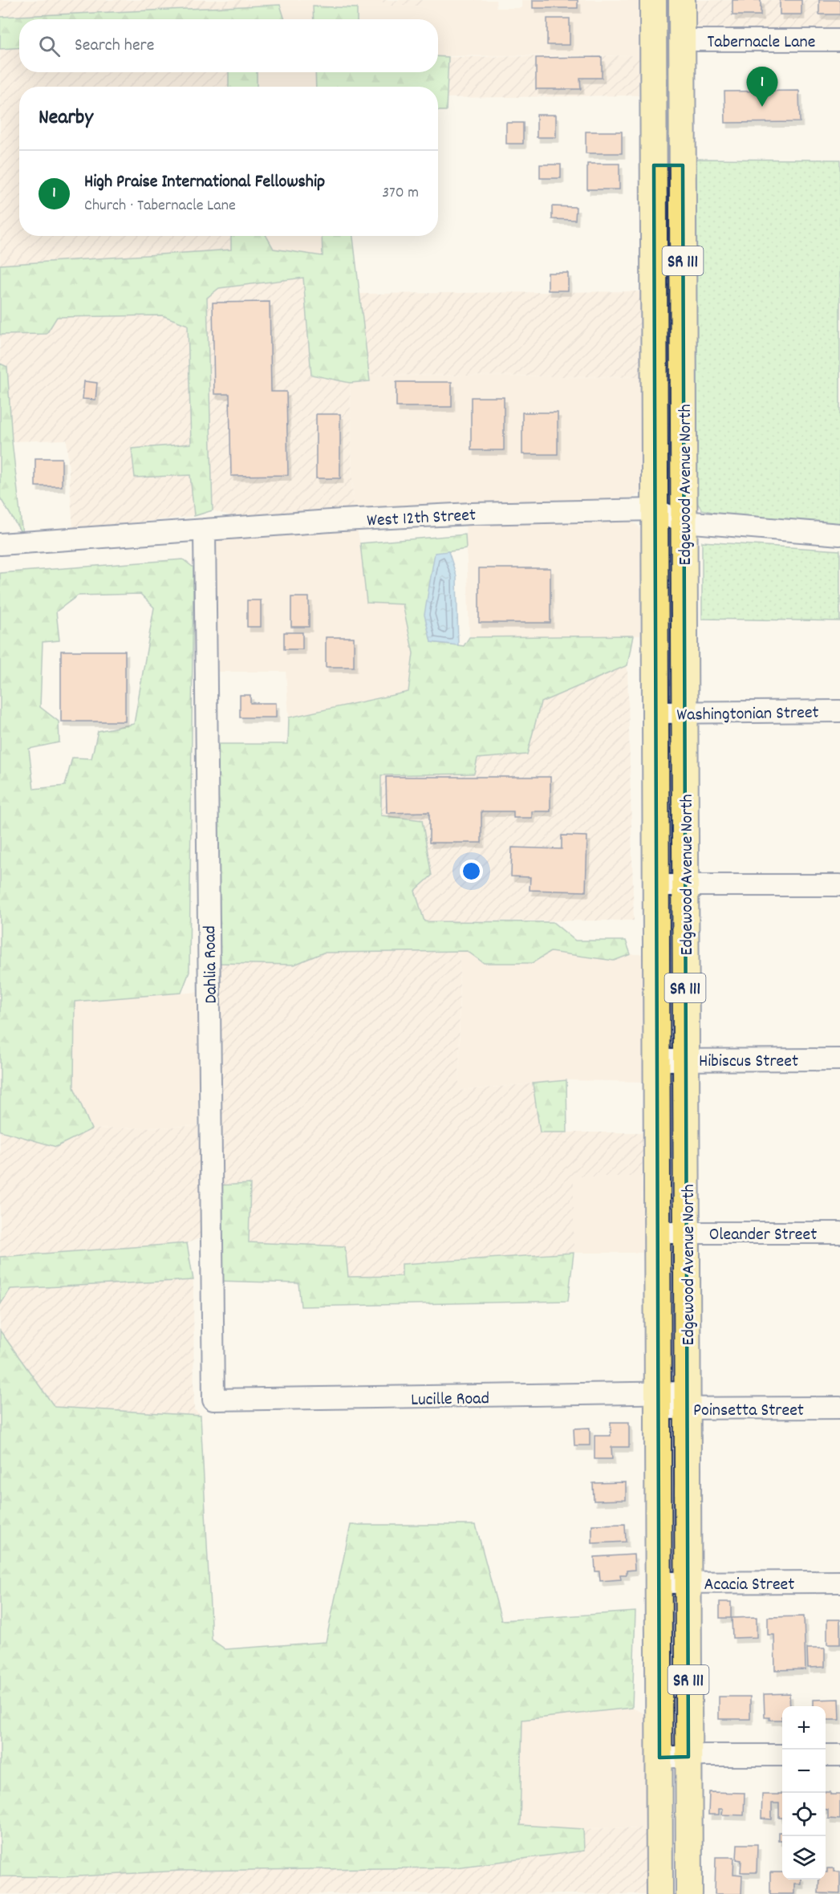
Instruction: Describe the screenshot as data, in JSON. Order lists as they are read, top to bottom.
{
  "streets": {
    "main road": ["SR 111", "Edgewood Avenue North"],
    "street": [
      "Tabernacle Lane",
      "West 12th Street",
      "Washingtonian Street",
      "Dahlia Road",
      "Hibiscus Street",
      "Oleander Street",
      "Lucille Road",
      "Poinsetta Street",
      "Acacia Street"
    ]
  },
  "crossings": [
    ["Tabernacle Lane", "Edgewood Avenue North"],
    ["Edgewood Avenue North", "West 12th Street"],
    ["Edgewood Avenue North", "Washingtonian Street"],
    ["Edgewood Avenue North", "Hibiscus Street"],
    ["Edgewood Avenue North", "Oleander Street"],
    ["Edgewood Avenue North", "Lucille Road"],
    ["Edgewood Avenue North", "Poinsetta Street"],
    ["Edgewood Avenue North", "Acacia Street"],
    ["West 12th Street", "Dahlia Road"],
    ["Dahlia Road", "Lucille Road"],
    ["Lucille Road", "Poinsetta Street"]
  ],
  "page": {
    "search": "Search here",
    "pins": "1",
    "heading": "Nearby",
    "list": [
      {
        "mark": "1",
        "name": "High Praise International Fellowship",
        "note": "Church · Tabernacle Lane",
        "value": "370 m"
      }
    ],
    "map_buttons": ["+", "−"]
  }
}
